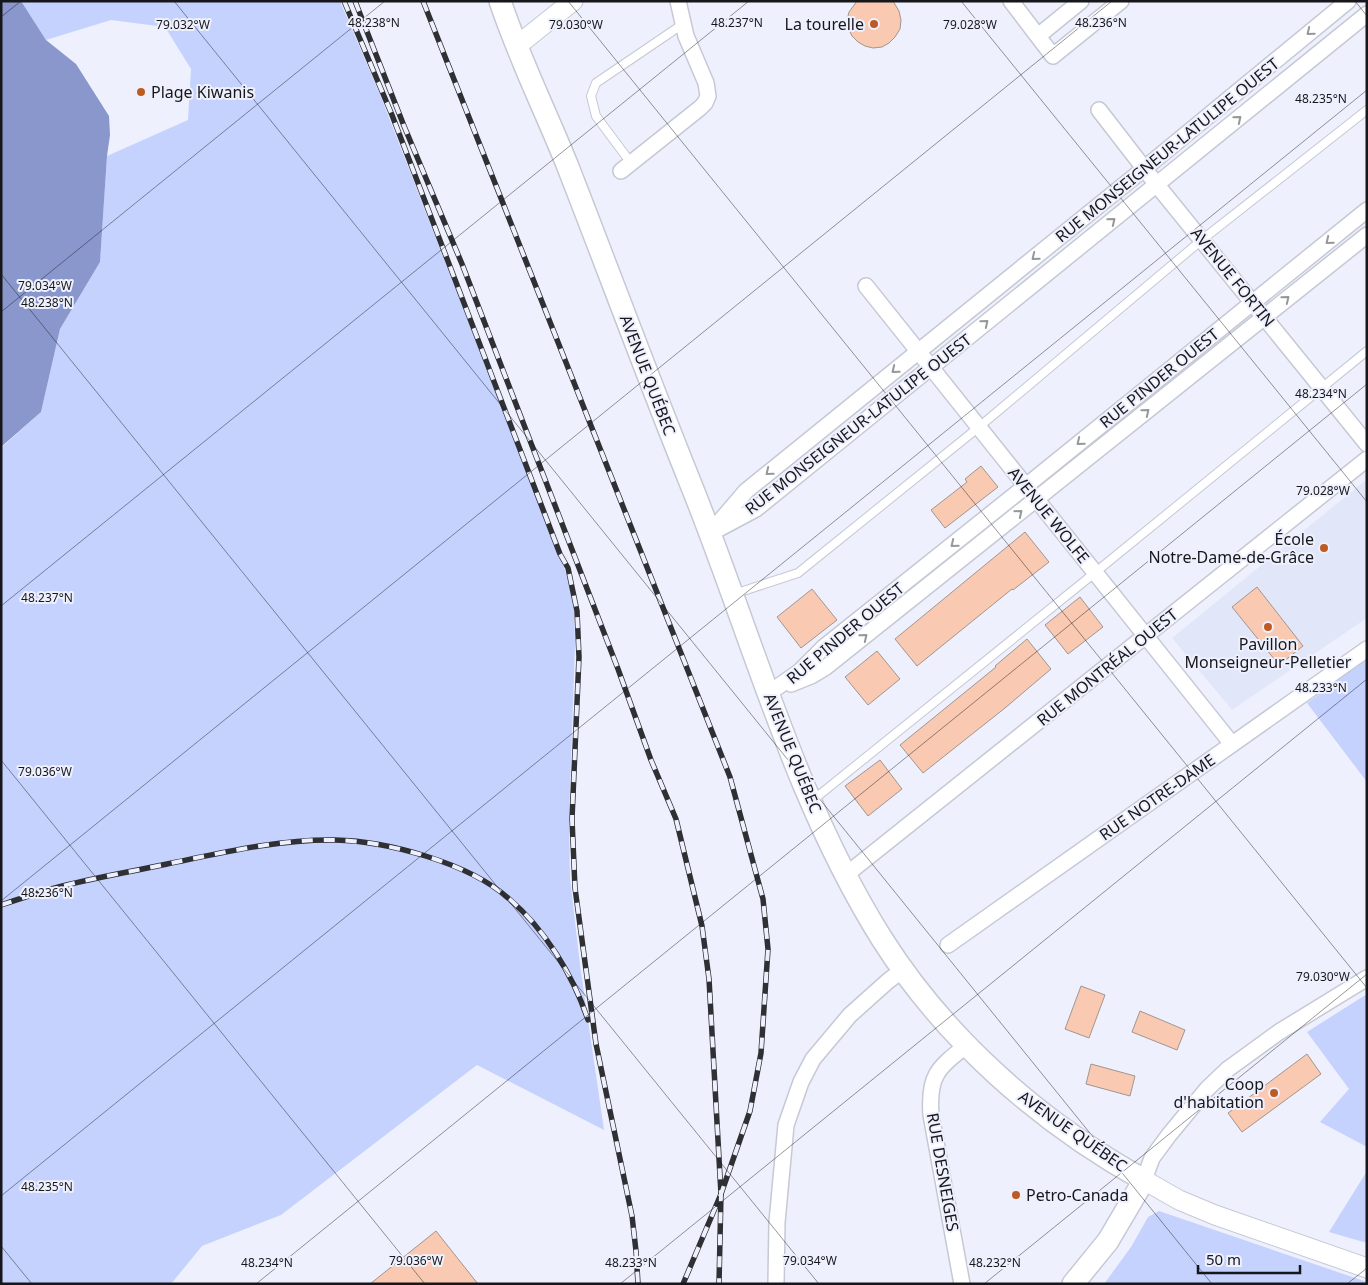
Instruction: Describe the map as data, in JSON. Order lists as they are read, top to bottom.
{
  "streets": {
    "main road": ["AVENUE QUÉBEC"],
    "street": [
      "RUE MONSEIGNEUR-LATULIPE OUEST",
      "AVENUE FORTIN",
      "RUE PINDER OUEST",
      "AVENUE WOLFE",
      "RUE MONTRÉAL OUEST",
      "RUE NOTRE-DAME",
      "RUE DESNEIGES"
    ]
  },
  "crossings": [
    ["RUE MONSEIGNEUR-LATULIPE OUEST", "AVENUE FORTIN"],
    ["RUE MONSEIGNEUR-LATULIPE OUEST", "AVENUE QUÉBEC"],
    ["RUE MONSEIGNEUR-LATULIPE OUEST", "AVENUE WOLFE"],
    ["AVENUE FORTIN", "RUE PINDER OUEST"],
    ["AVENUE QUÉBEC", "RUE PINDER OUEST"],
    ["AVENUE QUÉBEC", "RUE MONTRÉAL OUEST"],
    ["AVENUE QUÉBEC", "RUE DESNEIGES"],
    ["RUE PINDER OUEST", "AVENUE WOLFE"],
    ["AVENUE WOLFE", "RUE MONTRÉAL OUEST"],
    ["AVENUE WOLFE", "RUE NOTRE-DAME"]
  ],
  "places": [
    "La tourelle",
    "Plage Kiwanis",
    "École Notre-Dame-de-Grâce",
    "Pavillon Monseigneur-Pelletier",
    "Coop d'habitation",
    "Petro-Canada"
  ],
  "scale_bar": "50 m",
  "coordinates": [
    "48.238°N",
    "48.237°N",
    "48.236°N",
    "79.028°W",
    "79.032°W",
    "79.030°W",
    "48.235°N",
    "79.034°W",
    "48.234°N",
    "48.233°N",
    "79.036°W",
    "48.232°N"
  ]
}
